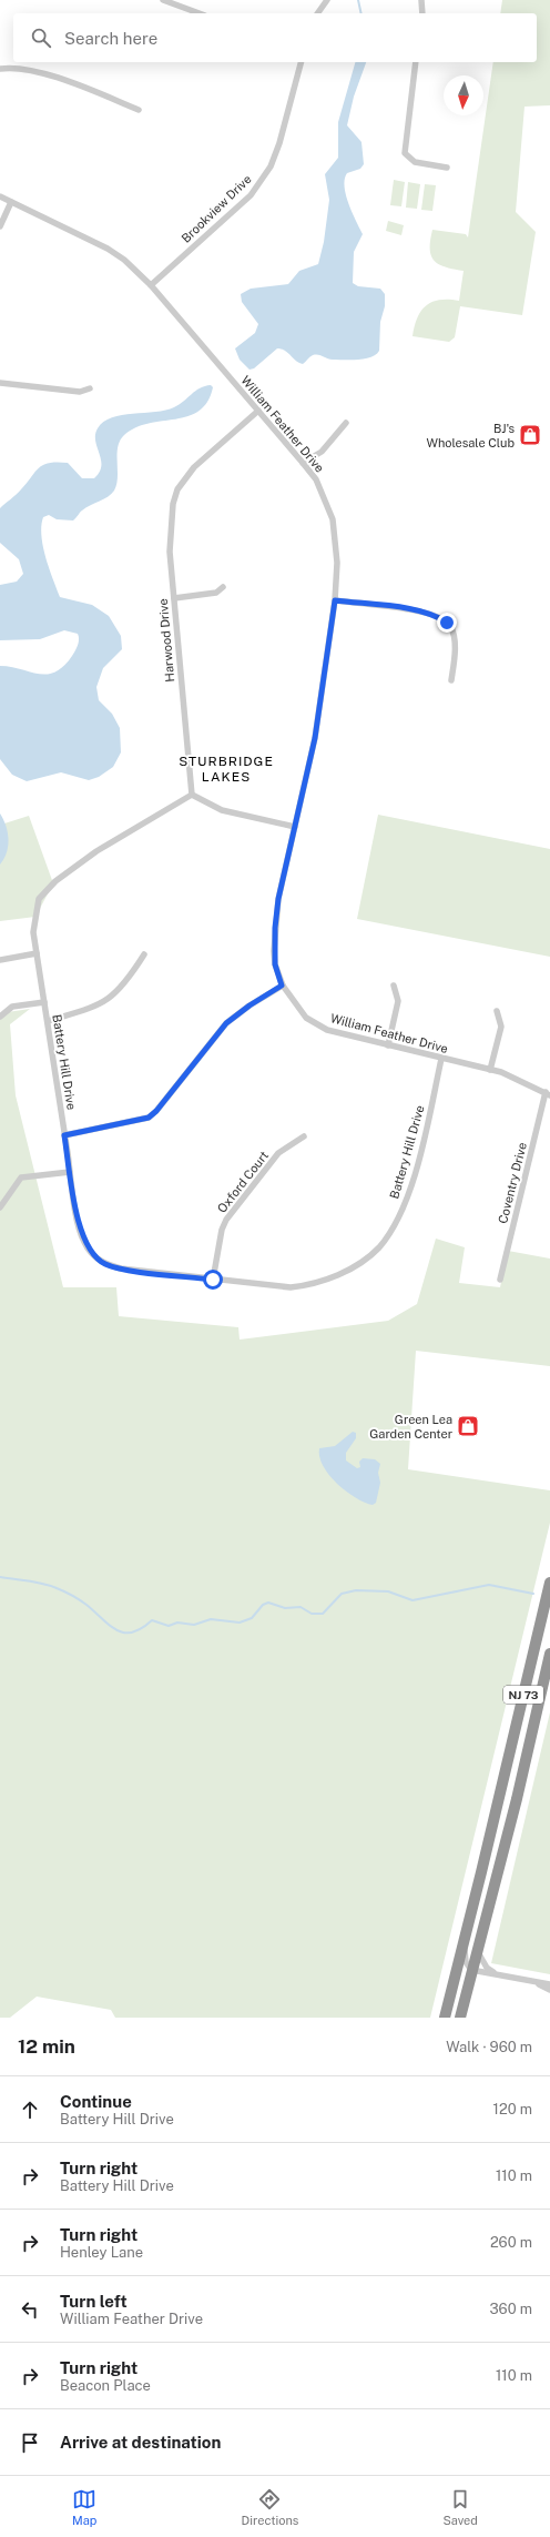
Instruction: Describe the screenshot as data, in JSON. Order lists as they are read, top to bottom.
{
  "streets": {
    "highway": ["NJ 73"],
    "street": [
      "Brookview Drive",
      "William Feather Drive",
      "Harwood Drive",
      "Battery Hill Drive",
      "Oxford Court",
      "Coventry Drive"
    ]
  },
  "crossings": [
    ["Brookview Drive", "William Feather Drive"],
    ["William Feather Drive", "Harwood Drive"],
    ["William Feather Drive", "Battery Hill Drive"],
    ["William Feather Drive", "Coventry Drive"],
    ["Harwood Drive", "Battery Hill Drive"],
    ["Battery Hill Drive", "Oxford Court"]
  ],
  "districts": ["STURBRIDGE LAKES"],
  "places": {
    "shop": ["BJ's Wholesale Club", "Green Lea Garden Center"]
  },
  "north": "bottom",
  "page": {
    "search": "Search here",
    "heading": ["12 min", "Walk · 960 m"],
    "list": [
      ["Continue", "Battery Hill Drive", "120 m"],
      ["Turn right", "Battery Hill Drive", "110 m"],
      ["Turn right", "Henley Lane", "260 m"],
      ["Turn left", "William Feather Drive", "360 m"],
      ["Turn right", "Beacon Place", "110 m"],
      "Arrive at destination"
    ],
    "nav": ["Map", "Directions", "Saved"]
  }
}
